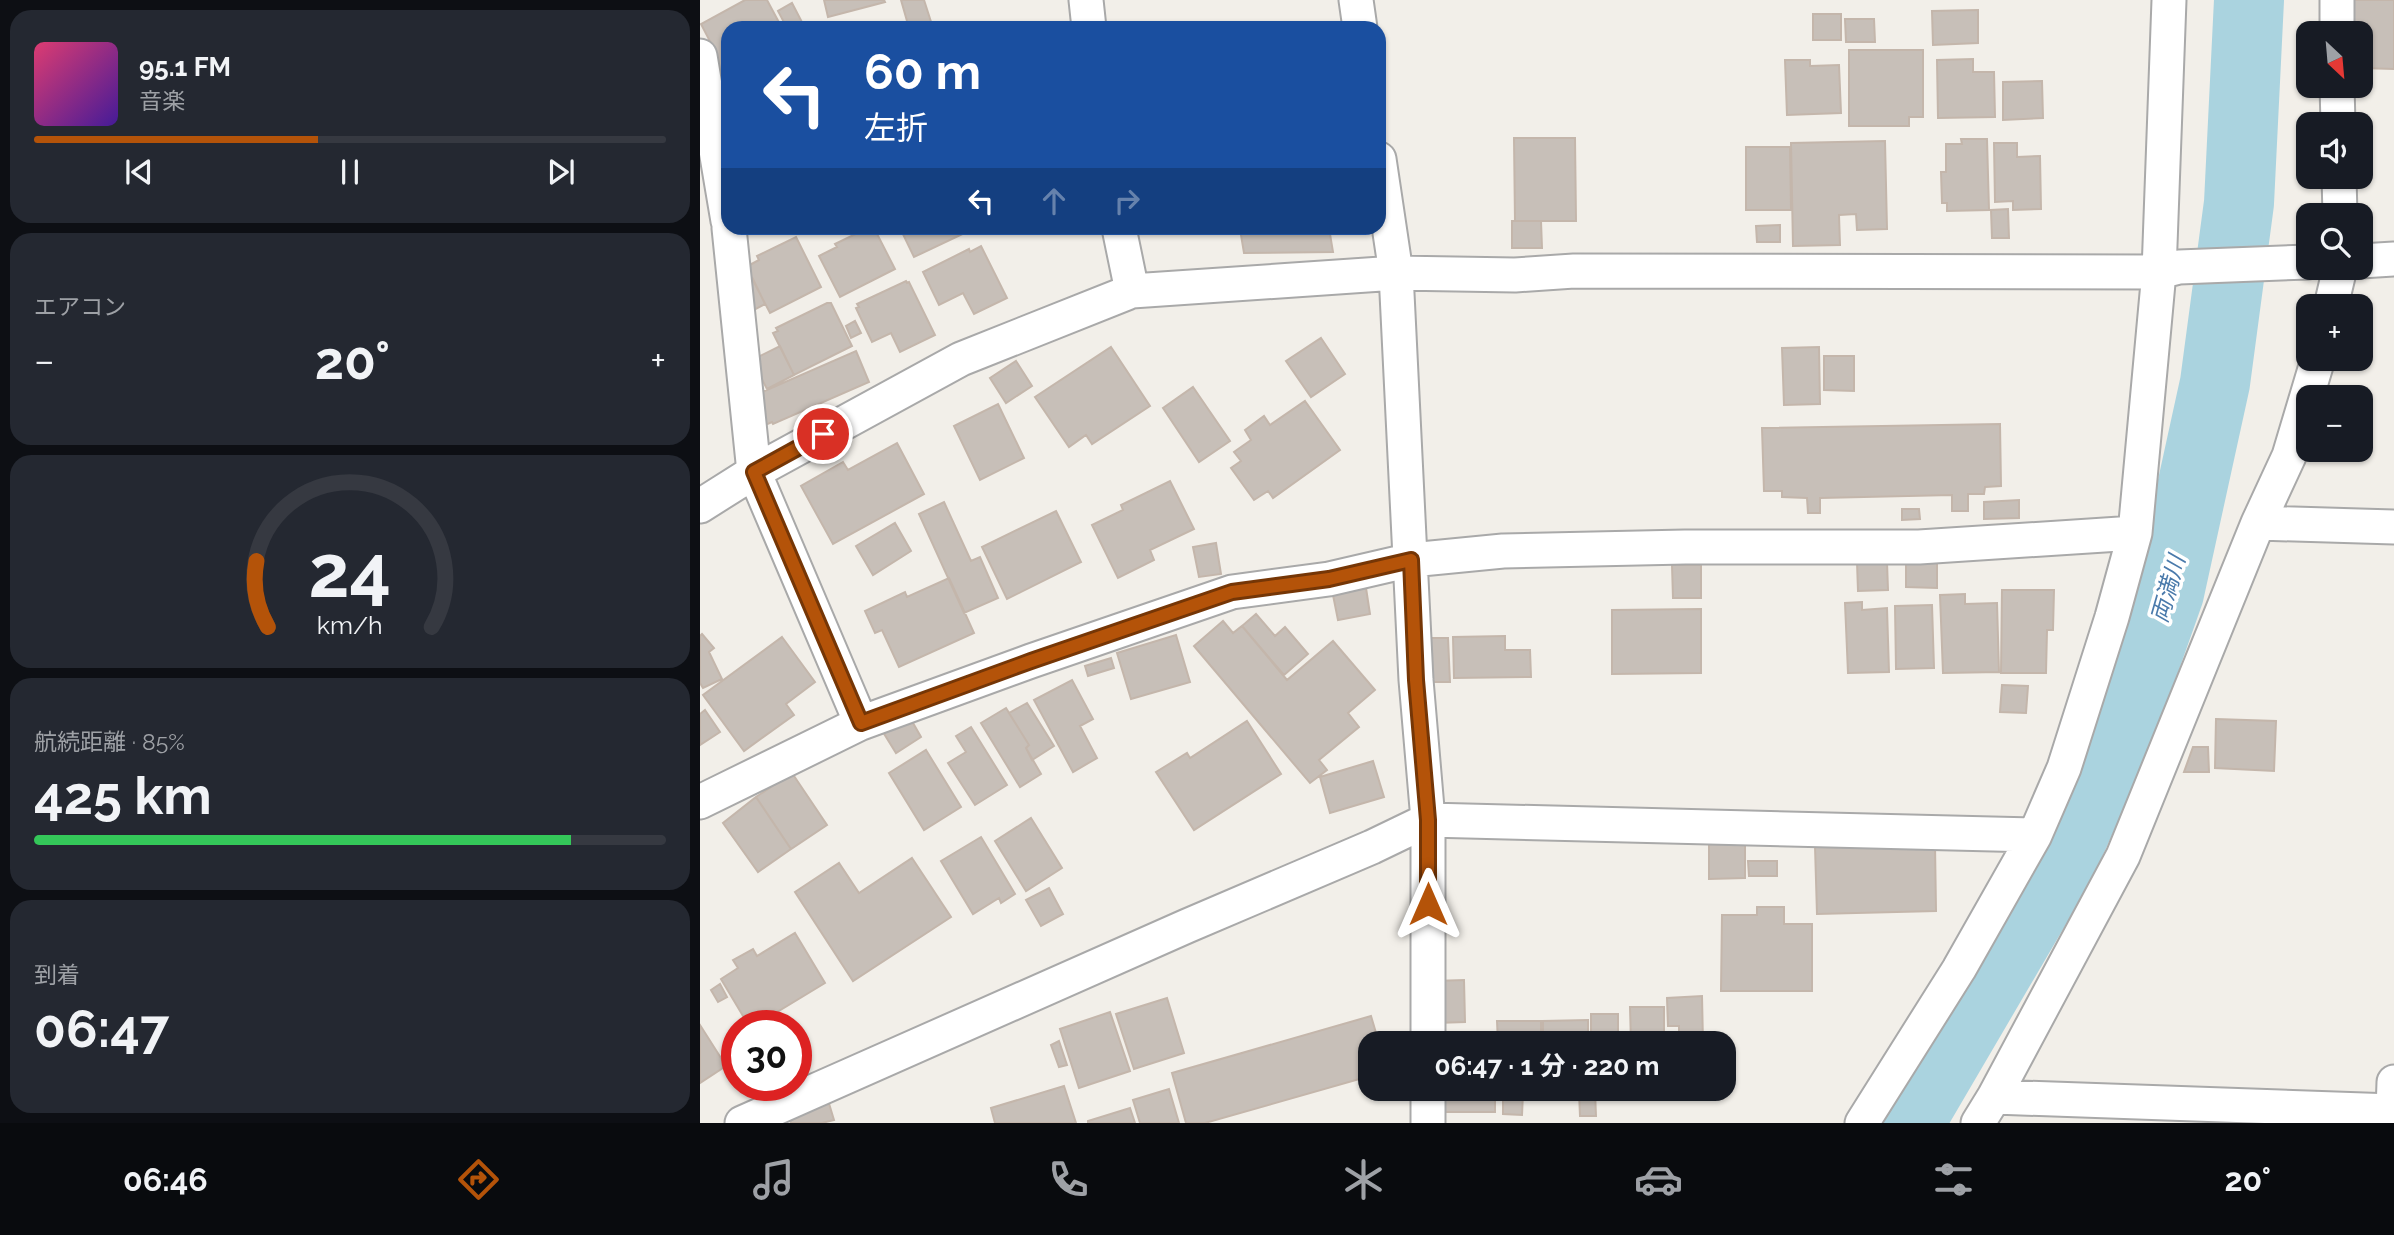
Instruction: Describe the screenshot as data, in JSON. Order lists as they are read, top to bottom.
{
  "water": ["両満川"],
  "north": "bottom right",
  "page": {
    "map_buttons": ["+", "−"],
    "turn": ["60 m", "左折"],
    "song": ["95.1 FM", "音楽"],
    "tile": [
      "エアコン",
      ["航続距離 · 85%", "425 km"],
      ["到着", "06:47"]
    ],
    "heat": ["−", "20°", "+"],
    "limit": "30",
    "trip": "06:47 · 1 分 · 220 m",
    "tabs": ["06:46", "20°"],
    "gauge": ["24", "km/h"]
  }
}
